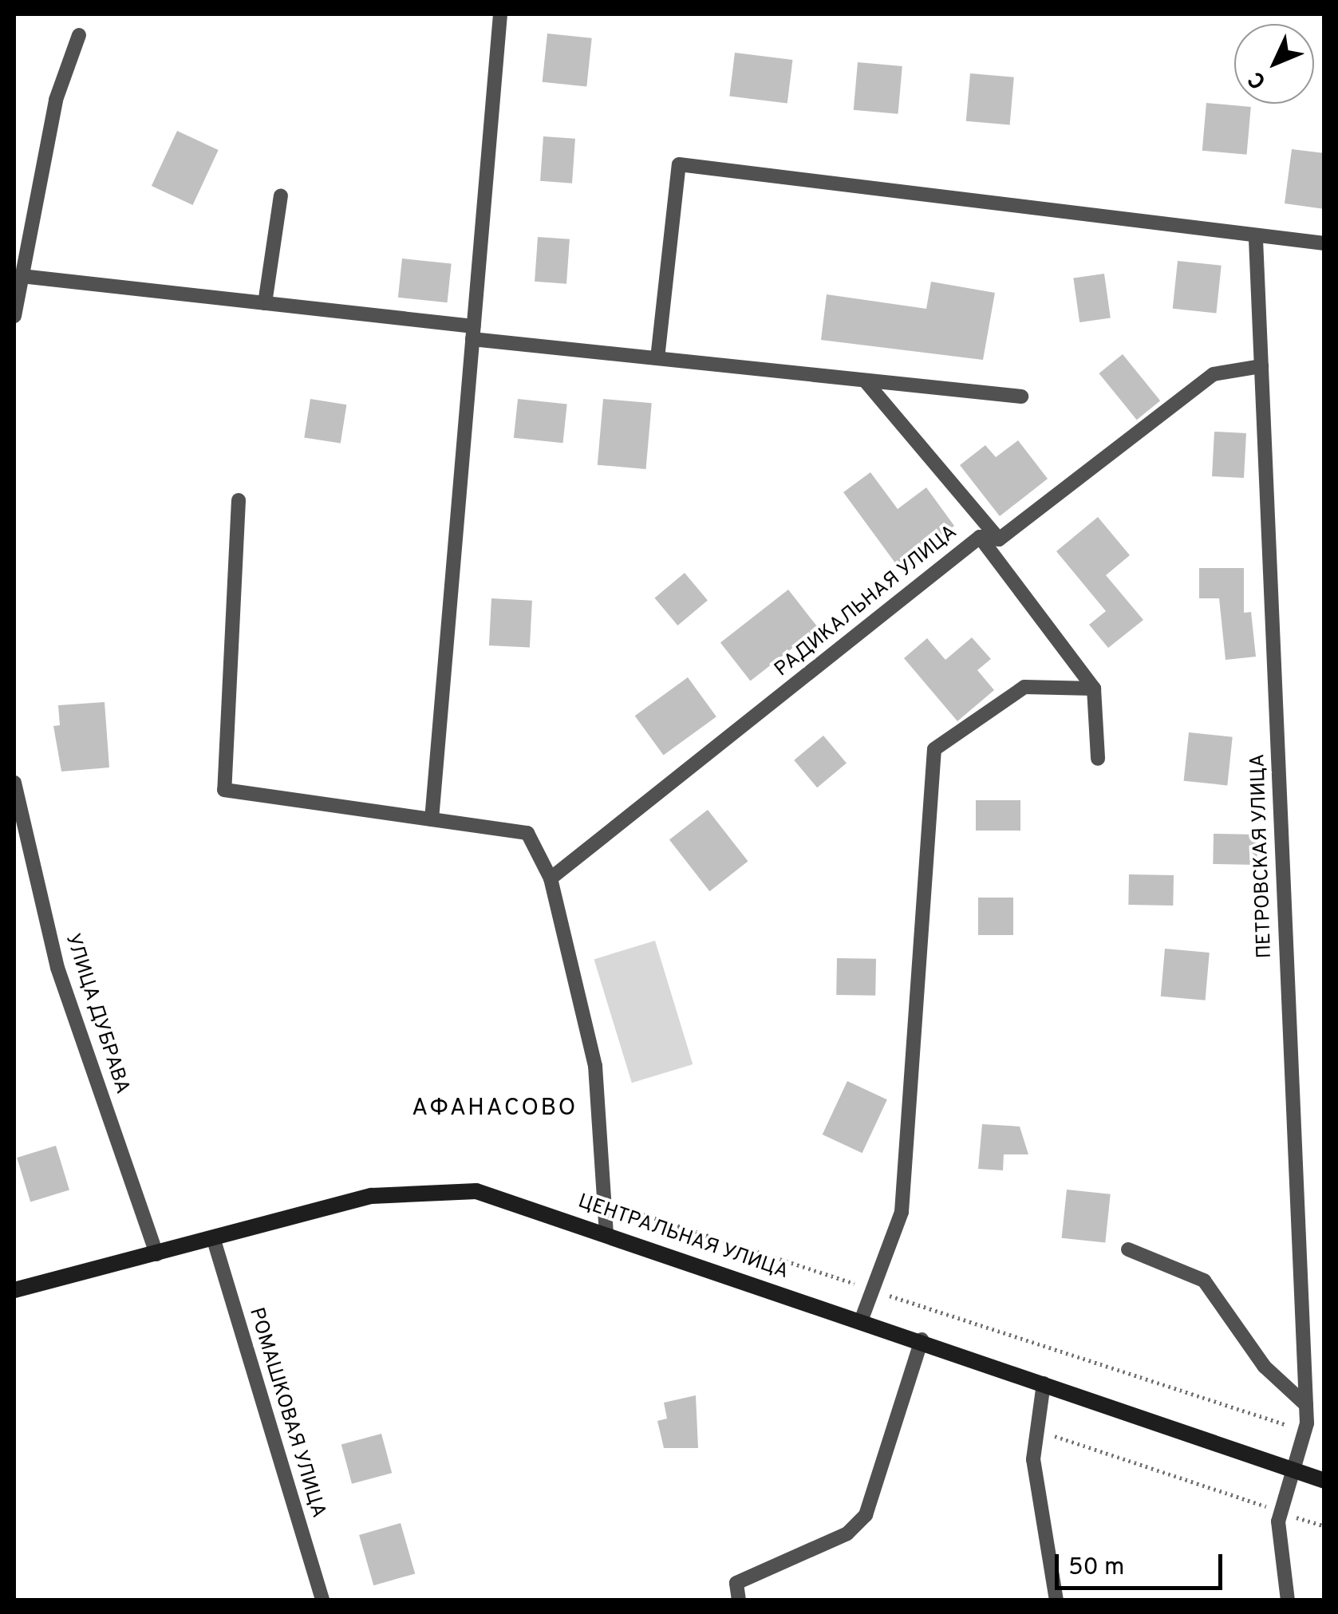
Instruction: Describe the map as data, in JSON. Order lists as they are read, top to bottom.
{
  "streets": {
    "street": ["ЦЕНТРАЛЬНАЯ УЛИЦА"],
    "lane": [
      "РАДИКАЛЬНАЯ УЛИЦА",
      "ПЕТРОВСКАЯ УЛИЦА",
      "УЛИЦА ДУБРАВА",
      "РОМАШКОВАЯ УЛИЦА"
    ]
  },
  "crossings": [
    ["ПЕТРОВСКАЯ УЛИЦА", "ЦЕНТРАЛЬНАЯ УЛИЦА"],
    ["УЛИЦА ДУБРАВА", "ЦЕНТРАЛЬНАЯ УЛИЦА"],
    ["ЦЕНТРАЛЬНАЯ УЛИЦА", "РОМАШКОВАЯ УЛИЦА"]
  ],
  "districts": ["АФАНАСОВО"],
  "scale_bar": "50 m",
  "north": "bottom left"
}
